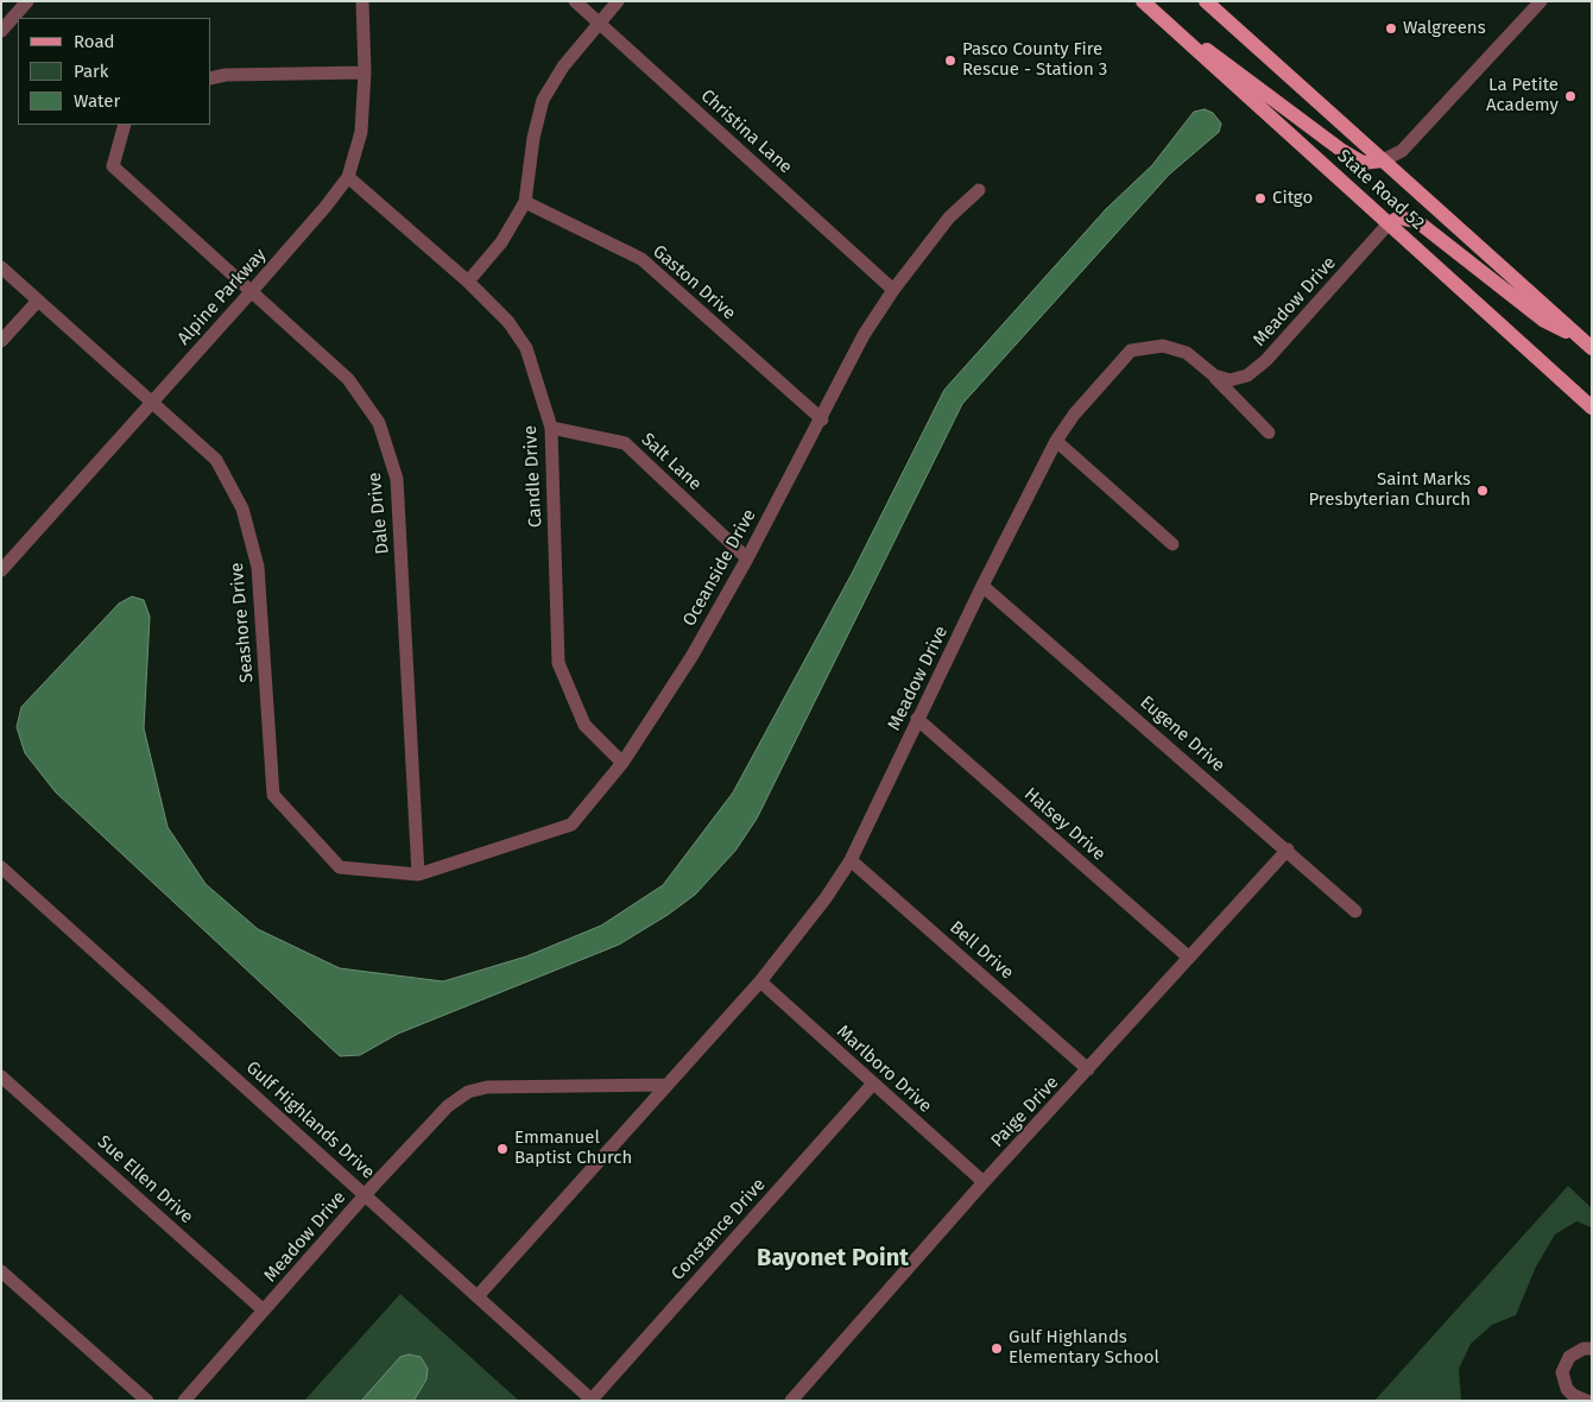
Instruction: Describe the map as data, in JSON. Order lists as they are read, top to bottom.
{
  "streets": {
    "main road": ["State Road 52"],
    "street": [
      "Christina Lane",
      "Gaston Drive",
      "Alpine Parkway",
      "Meadow Drive",
      "Salt Lane",
      "Candle Drive",
      "Dale Drive",
      "Oceanside Drive",
      "Seashore Drive",
      "Eugene Drive",
      "Halsey Drive",
      "Bell Drive",
      "Marlboro Drive",
      "Paige Drive",
      "Gulf Highlands Drive",
      "Sue Ellen Drive",
      "Constance Drive"
    ]
  },
  "crossings": [
    ["Christina Lane", "Oceanside Drive"],
    ["State Road 52", "Meadow Drive"],
    ["Gaston Drive", "Oceanside Drive"],
    ["Alpine Parkway", "Candle Drive"],
    ["Alpine Parkway", "Dale Drive"],
    ["Alpine Parkway", "Seashore Drive"],
    ["Meadow Drive", "Eugene Drive"],
    ["Meadow Drive", "Halsey Drive"],
    ["Meadow Drive", "Bell Drive"],
    ["Meadow Drive", "Marlboro Drive"],
    ["Meadow Drive", "Gulf Highlands Drive"],
    ["Meadow Drive", "Sue Ellen Drive"],
    ["Salt Lane", "Candle Drive"],
    ["Salt Lane", "Oceanside Drive"],
    ["Candle Drive", "Oceanside Drive"],
    ["Dale Drive", "Oceanside Drive"],
    ["Dale Drive", "Seashore Drive"],
    ["Oceanside Drive", "Seashore Drive"],
    ["Eugene Drive", "Paige Drive"],
    ["Halsey Drive", "Paige Drive"],
    ["Bell Drive", "Paige Drive"],
    ["Marlboro Drive", "Paige Drive"],
    ["Marlboro Drive", "Constance Drive"],
    ["Gulf Highlands Drive", "Constance Drive"]
  ],
  "districts": ["Bayonet Point"],
  "places": [
    "Walgreens",
    "Pasco County Fire Rescue - Station 3",
    "La Petite Academy",
    "Citgo",
    "Saint Marks Presbyterian Church",
    "Emmanuel Baptist Church",
    "Gulf Highlands Elementary School"
  ],
  "legend": ["Road", "Park", "Water"]
}
